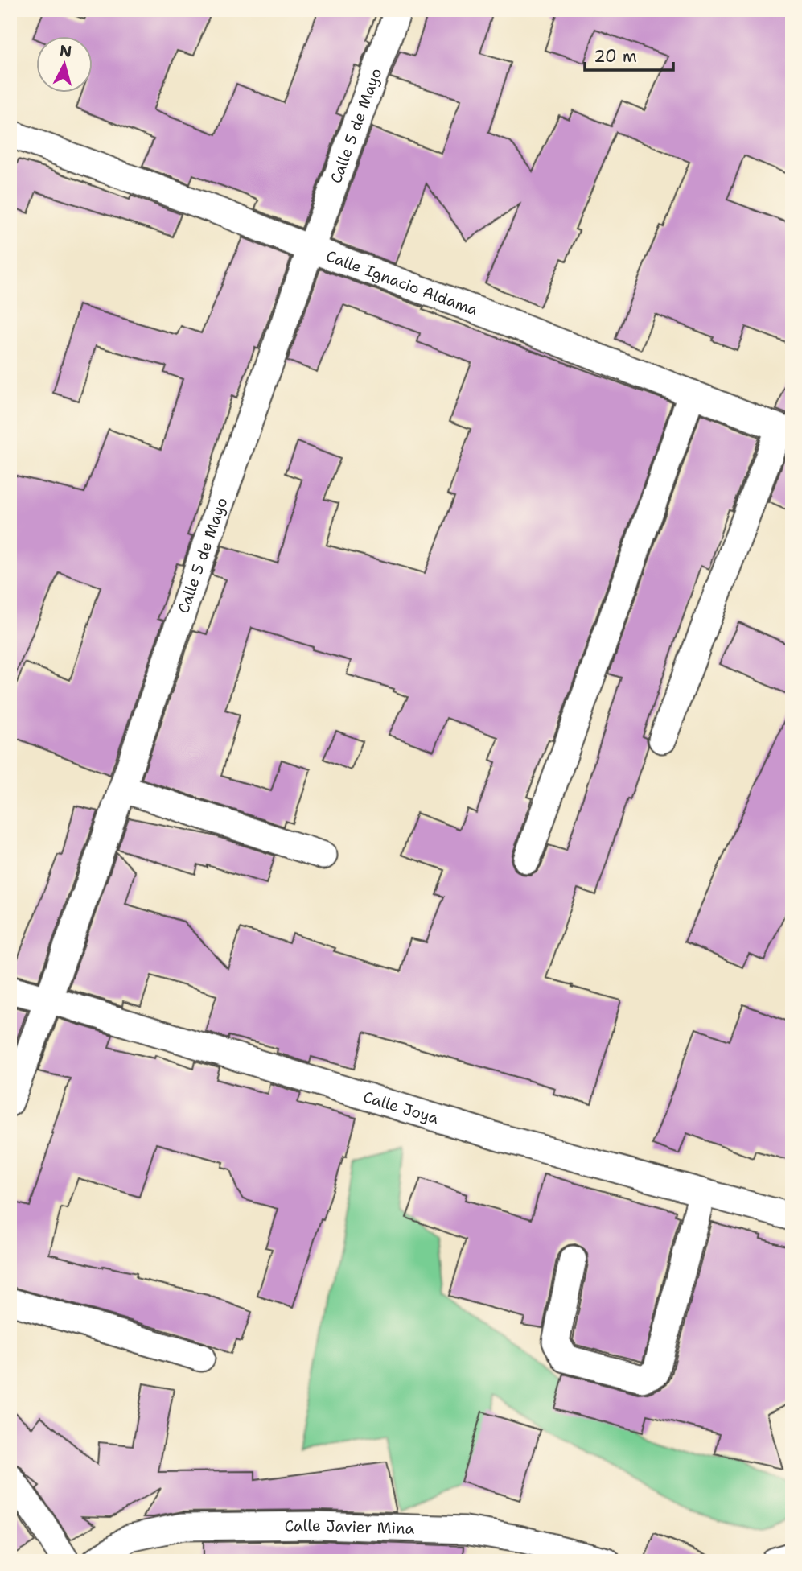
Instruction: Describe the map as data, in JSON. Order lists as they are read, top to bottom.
{
  "streets": {
    "street": [
      "Calle 5 de Mayo",
      "Calle Ignacio Aldama",
      "Calle Joya",
      "Calle Javier Mina"
    ]
  },
  "crossings": [
    ["Calle 5 de Mayo", "Calle Ignacio Aldama"],
    ["Calle 5 de Mayo", "Calle Joya"]
  ],
  "scale_bar": "20 m",
  "north": "top"
}
